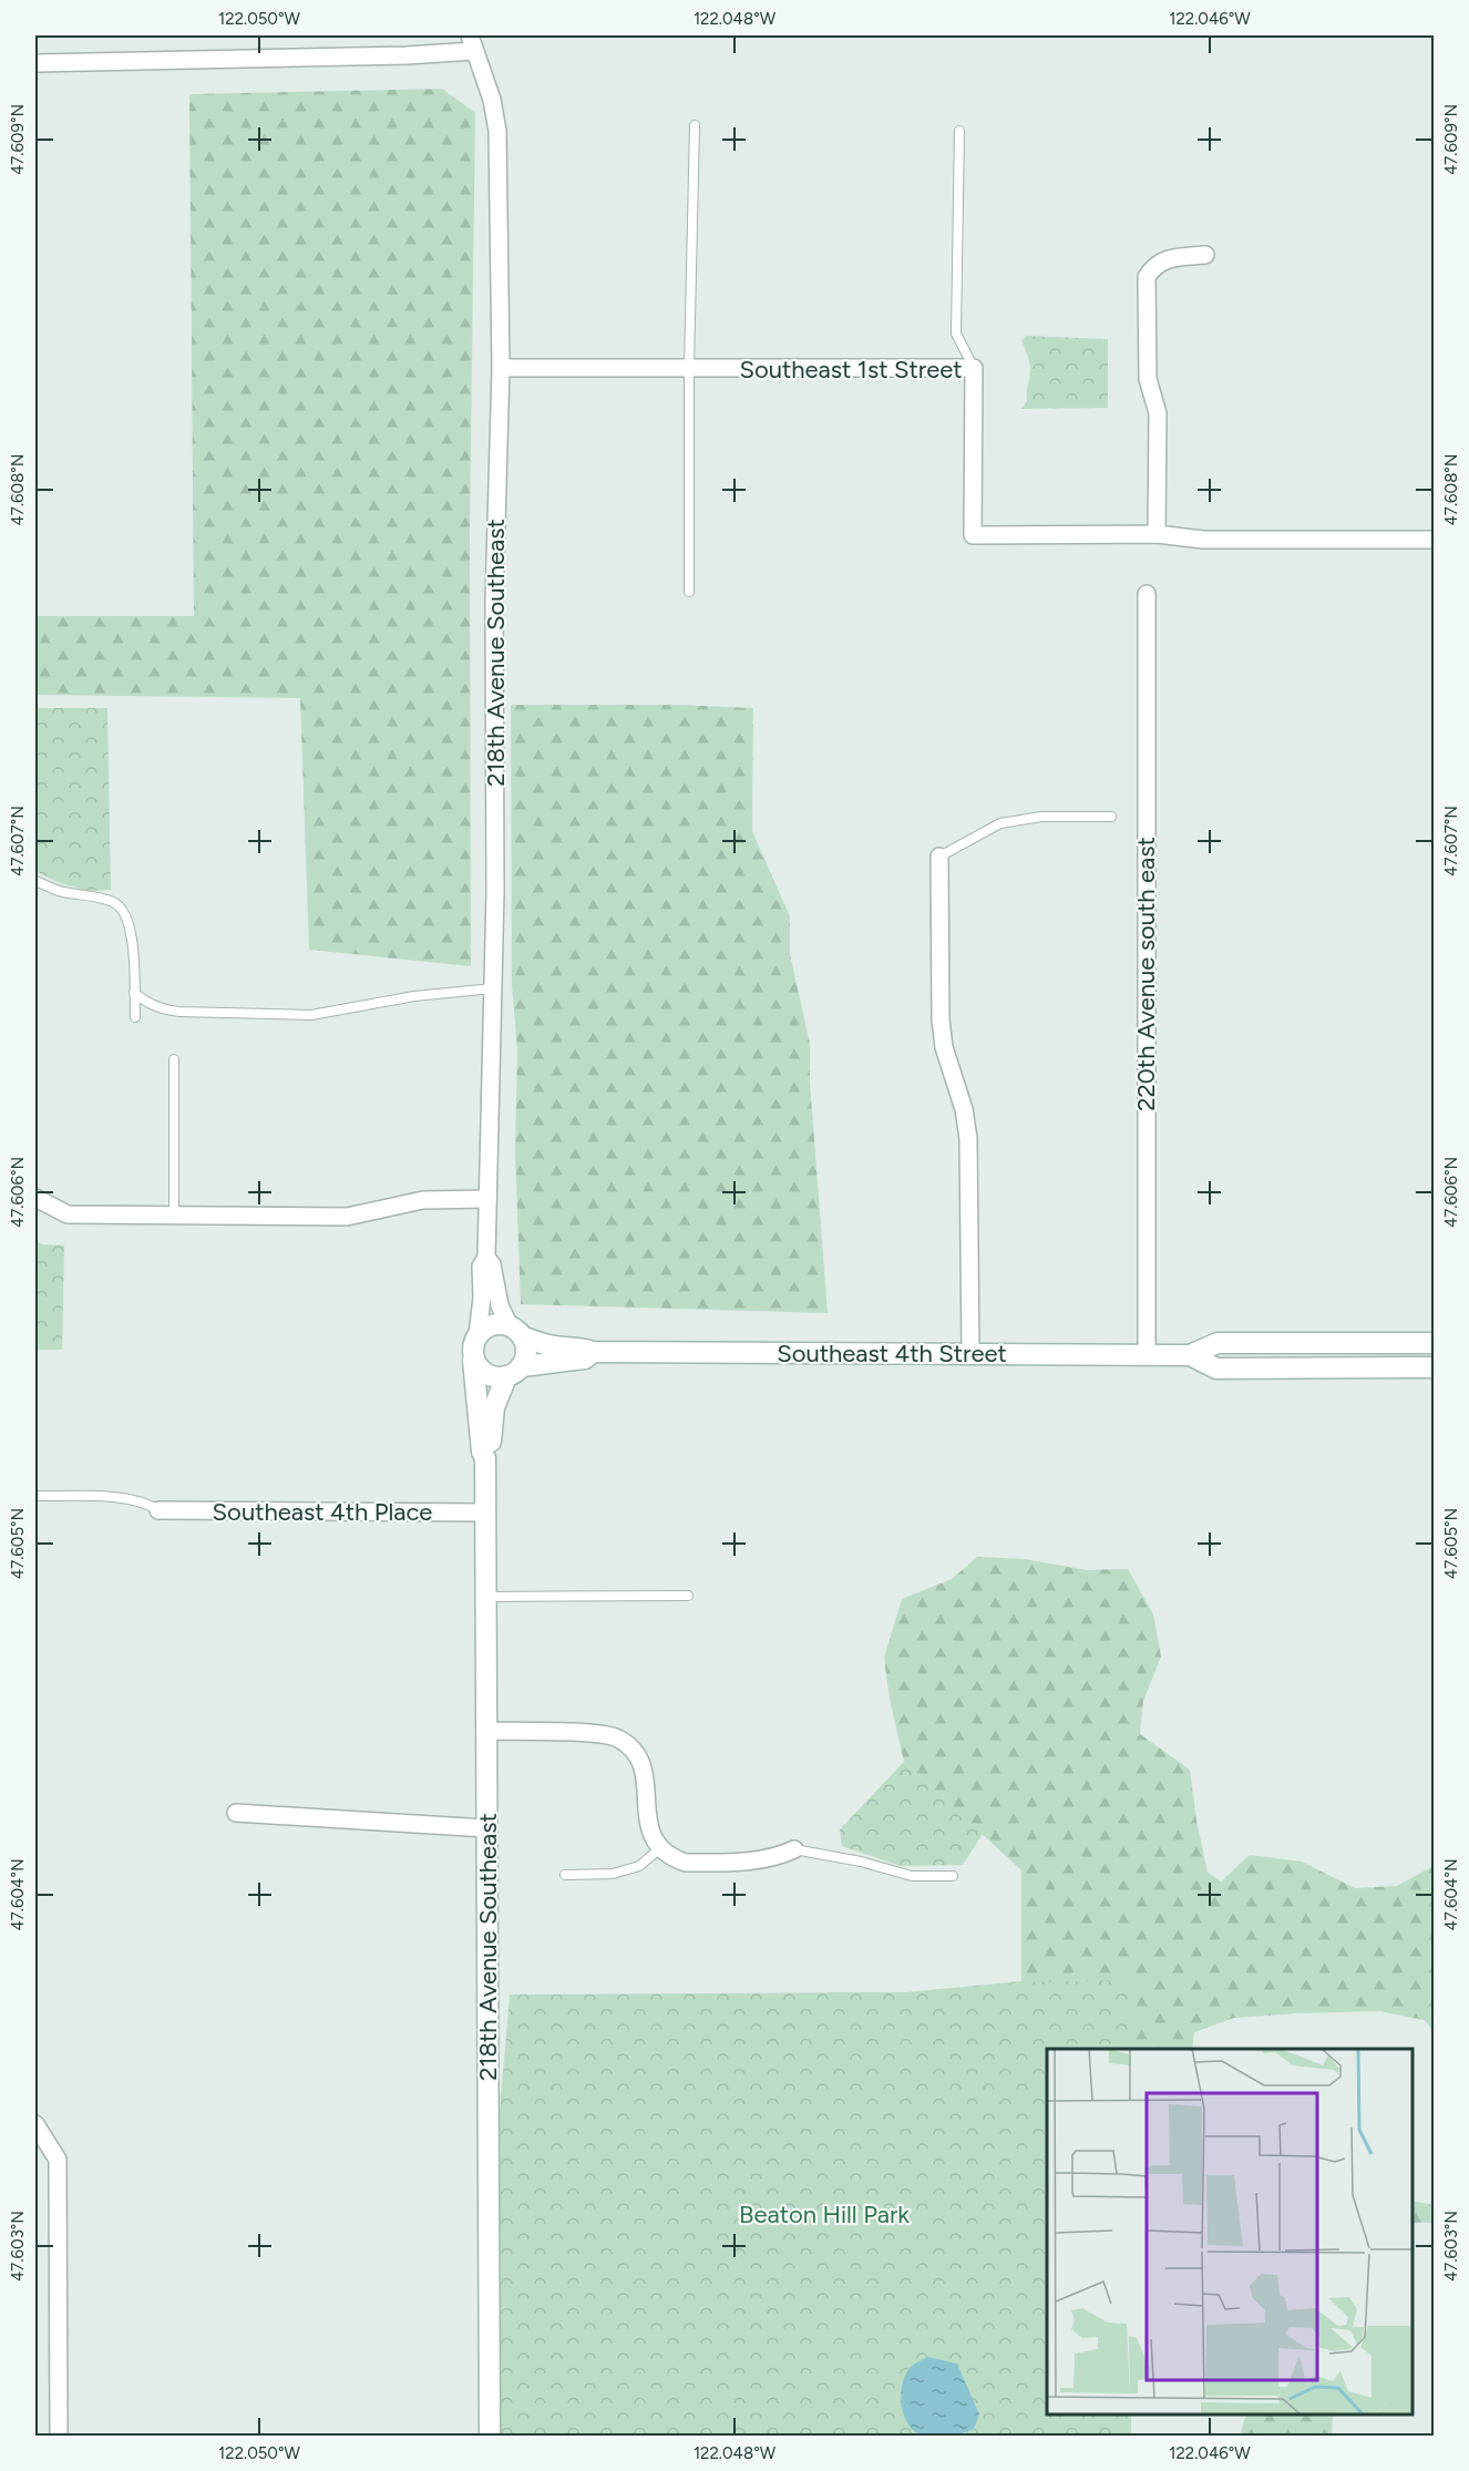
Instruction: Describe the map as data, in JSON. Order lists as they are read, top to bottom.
{
  "streets": {
    "street": [
      "Southeast 1st Street",
      "218th Avenue Southeast",
      "220th Avenue south east",
      "Southeast 4th Street",
      "Southeast 4th Place"
    ]
  },
  "crossings": [
    ["Southeast 1st Street", "218th Avenue Southeast"],
    ["218th Avenue Southeast", "Southeast 4th Street"],
    ["218th Avenue Southeast", "Southeast 4th Place"],
    ["220th Avenue south east", "Southeast 4th Street"]
  ],
  "parks": ["Beaton Hill Park"],
  "coordinates": [
    "122.050°W",
    "122.048°W",
    "122.046°W",
    "47.609°N",
    "47.608°N",
    "47.607°N",
    "47.606°N",
    "47.605°N",
    "47.604°N",
    "47.603°N"
  ]
}
